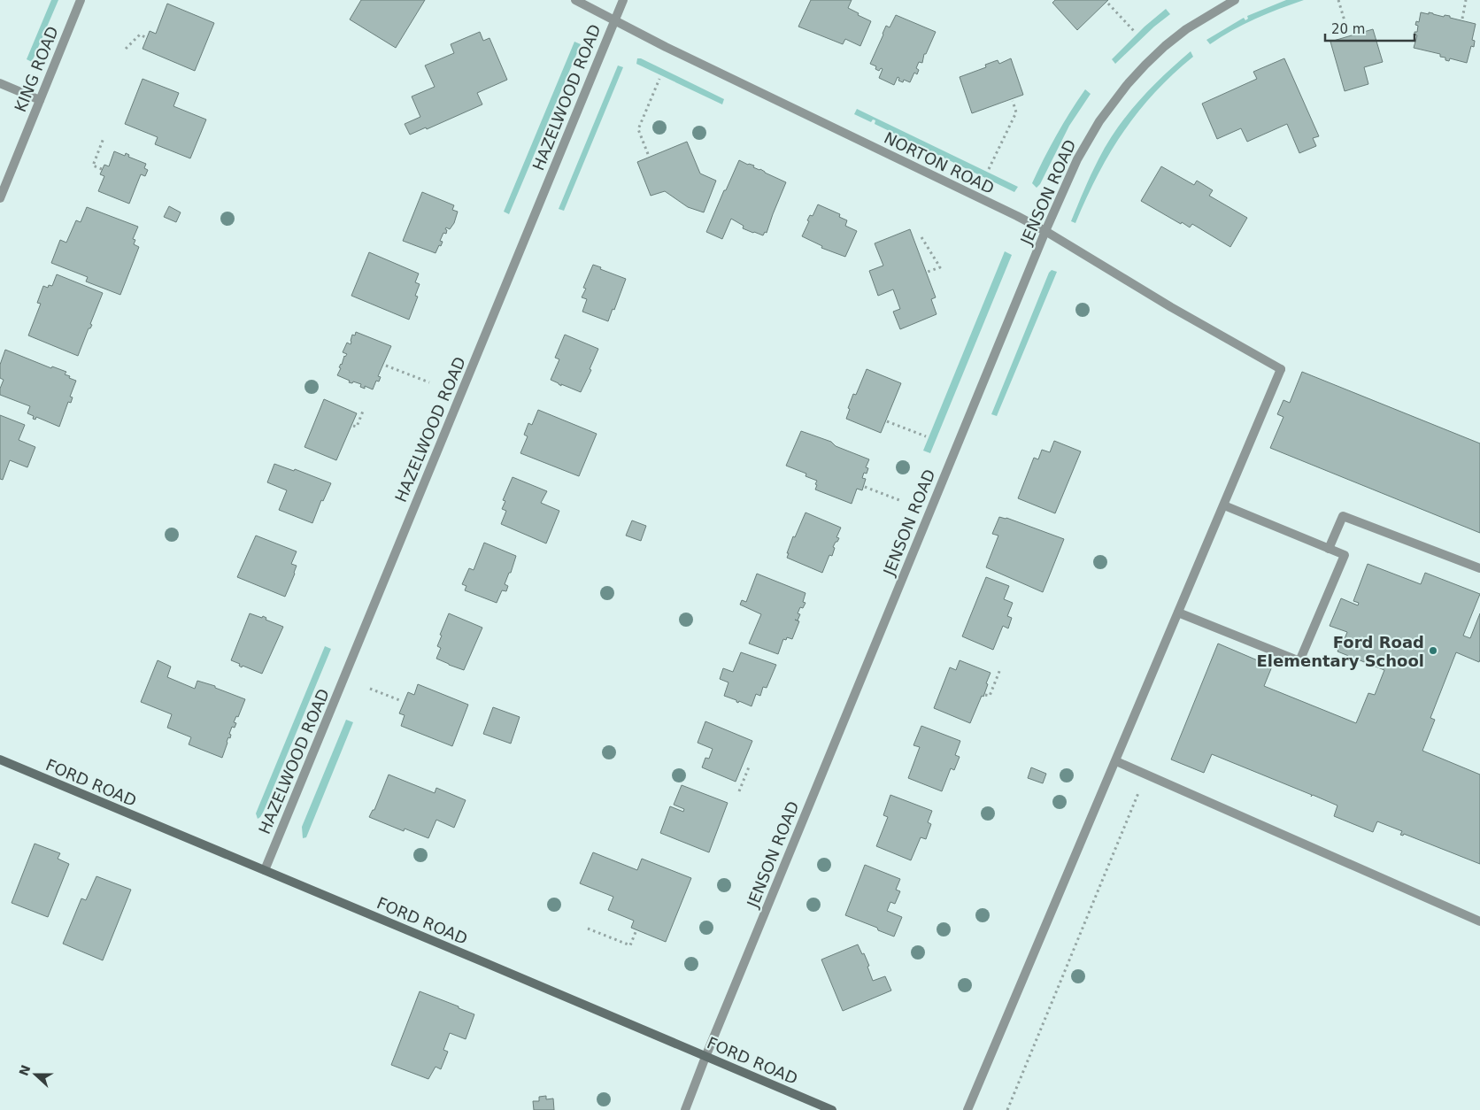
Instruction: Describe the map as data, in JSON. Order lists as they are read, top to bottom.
{
  "streets": {
    "street": [
      "KING ROAD",
      "HAZELWOOD ROAD",
      "NORTON ROAD",
      "JENSON ROAD",
      "FORD ROAD"
    ]
  },
  "crossings": [
    ["HAZELWOOD ROAD", "NORTON ROAD"],
    ["HAZELWOOD ROAD", "FORD ROAD"],
    ["NORTON ROAD", "JENSON ROAD"],
    ["JENSON ROAD", "FORD ROAD"]
  ],
  "places": ["Ford Road Elementary School"],
  "scale_bar": "20 m",
  "north": "left"
}
